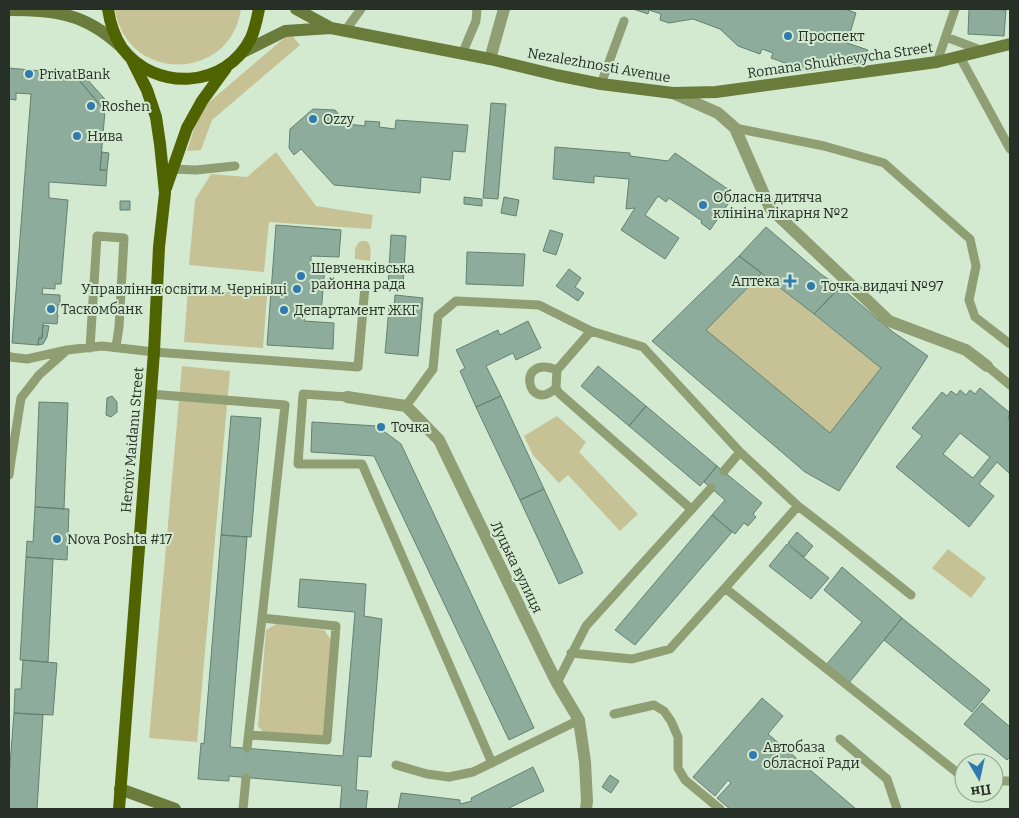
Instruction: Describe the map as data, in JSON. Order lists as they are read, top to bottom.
{
  "streets": {
    "main road": ["Heroiv Maidanu Street"],
    "street": ["Romana Shukhevycha Street", "Nezalezhnosti Avenue", "Луцька вулиця"]
  },
  "crossings": [
    ["Romana Shukhevycha Street", "Nezalezhnosti Avenue"]
  ],
  "places": {
    "other": [
      "Проспект",
      "PrivatBank",
      "Roshen",
      "Ozzy",
      "Нива",
      "Обласна дитяча клініна лікарня №2",
      "Шевченківська районна рада",
      "Точка видачі №97",
      "Управління освіти м. Чернівці",
      "Таскомбанк",
      "Департамент ЖКГ",
      "Точка",
      "Nova Poshta #17",
      "Автобаза обласної Ради"
    ],
    "health": ["Аптека"]
  },
  "north": "bottom"
}
